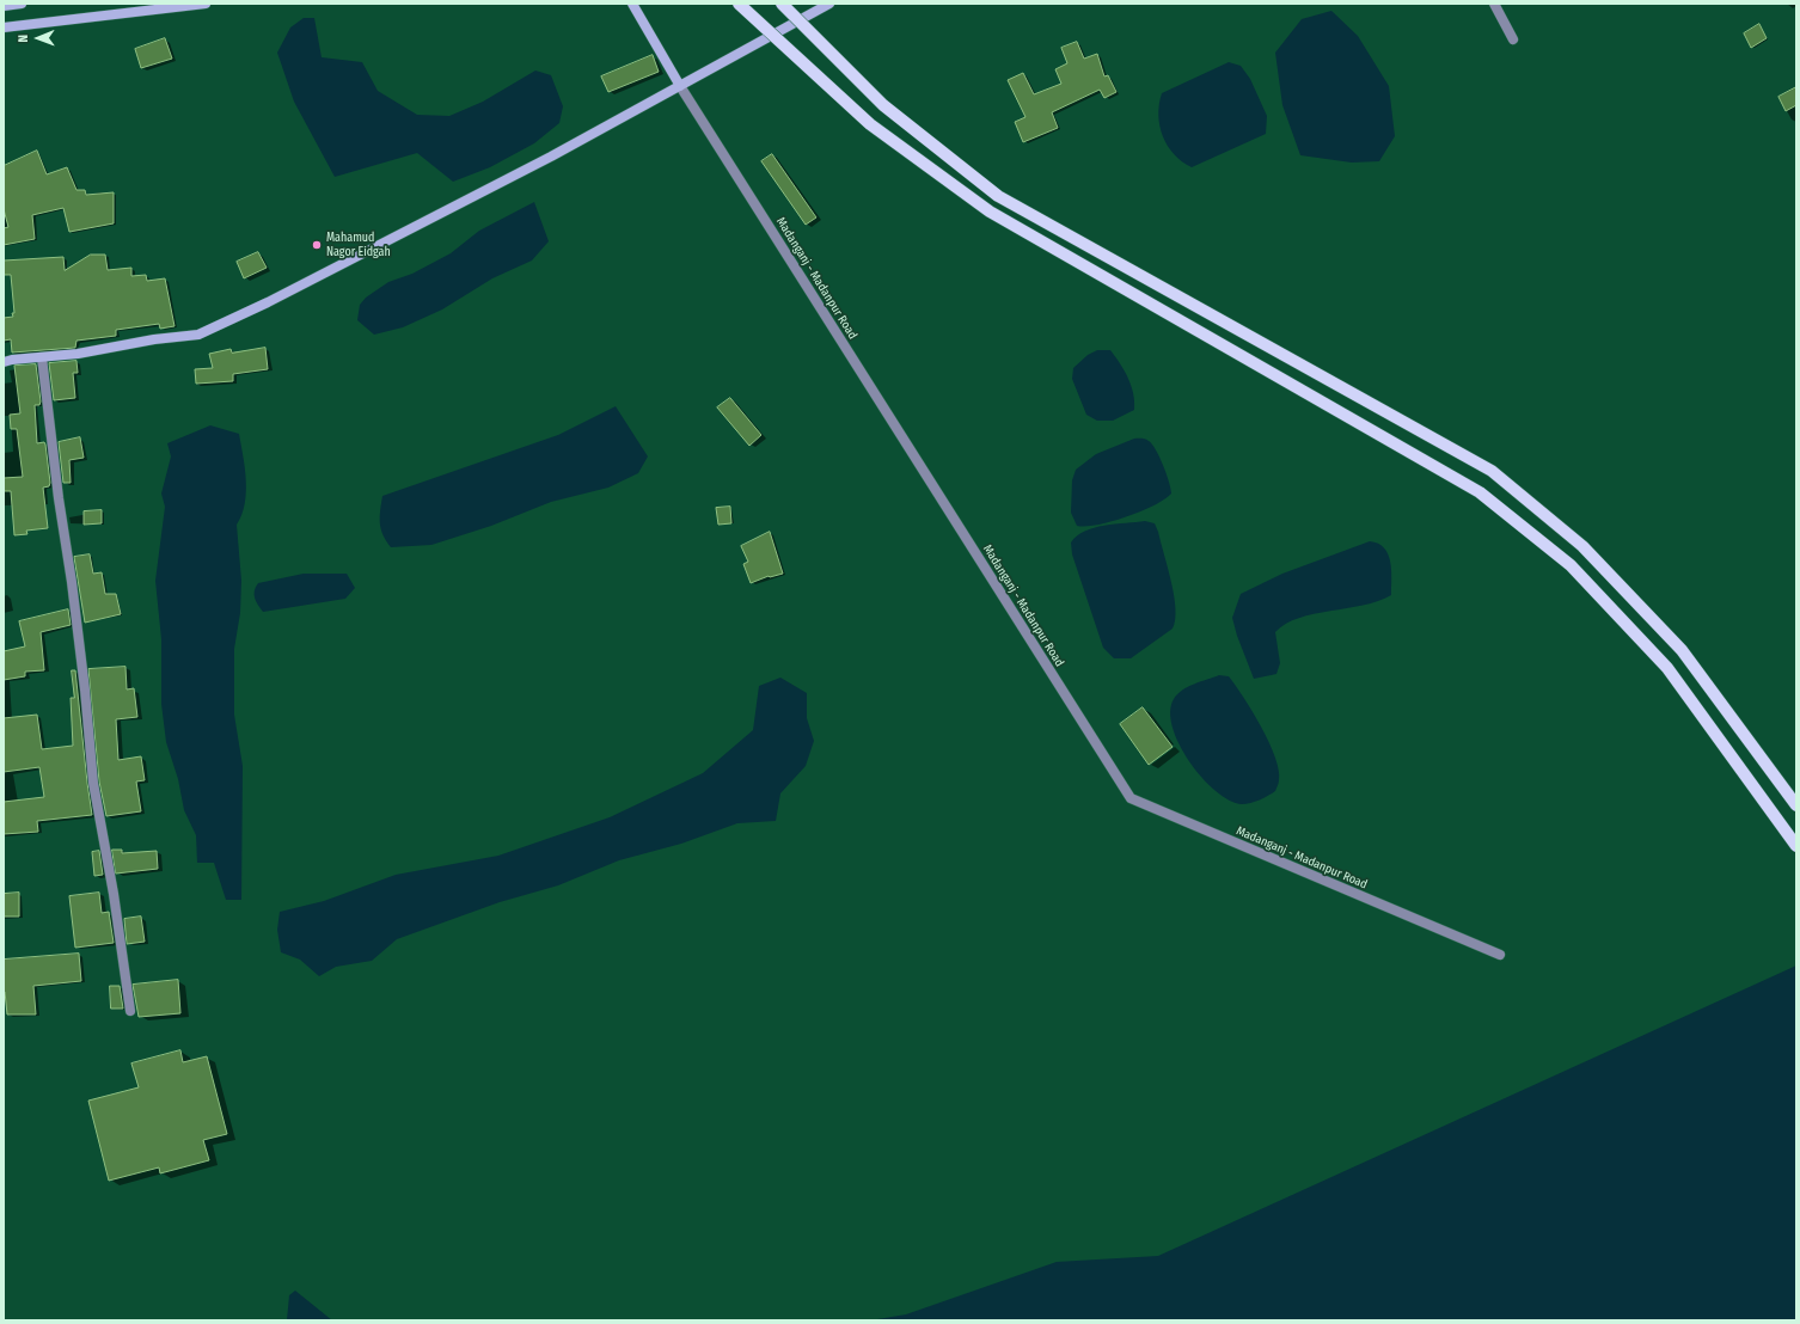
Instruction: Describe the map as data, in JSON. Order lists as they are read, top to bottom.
{
  "streets": {
    "street": ["Madanganj - Madanpur Road"]
  },
  "places": ["Mahamud Nagor Eidgah"],
  "north": "left"
}
